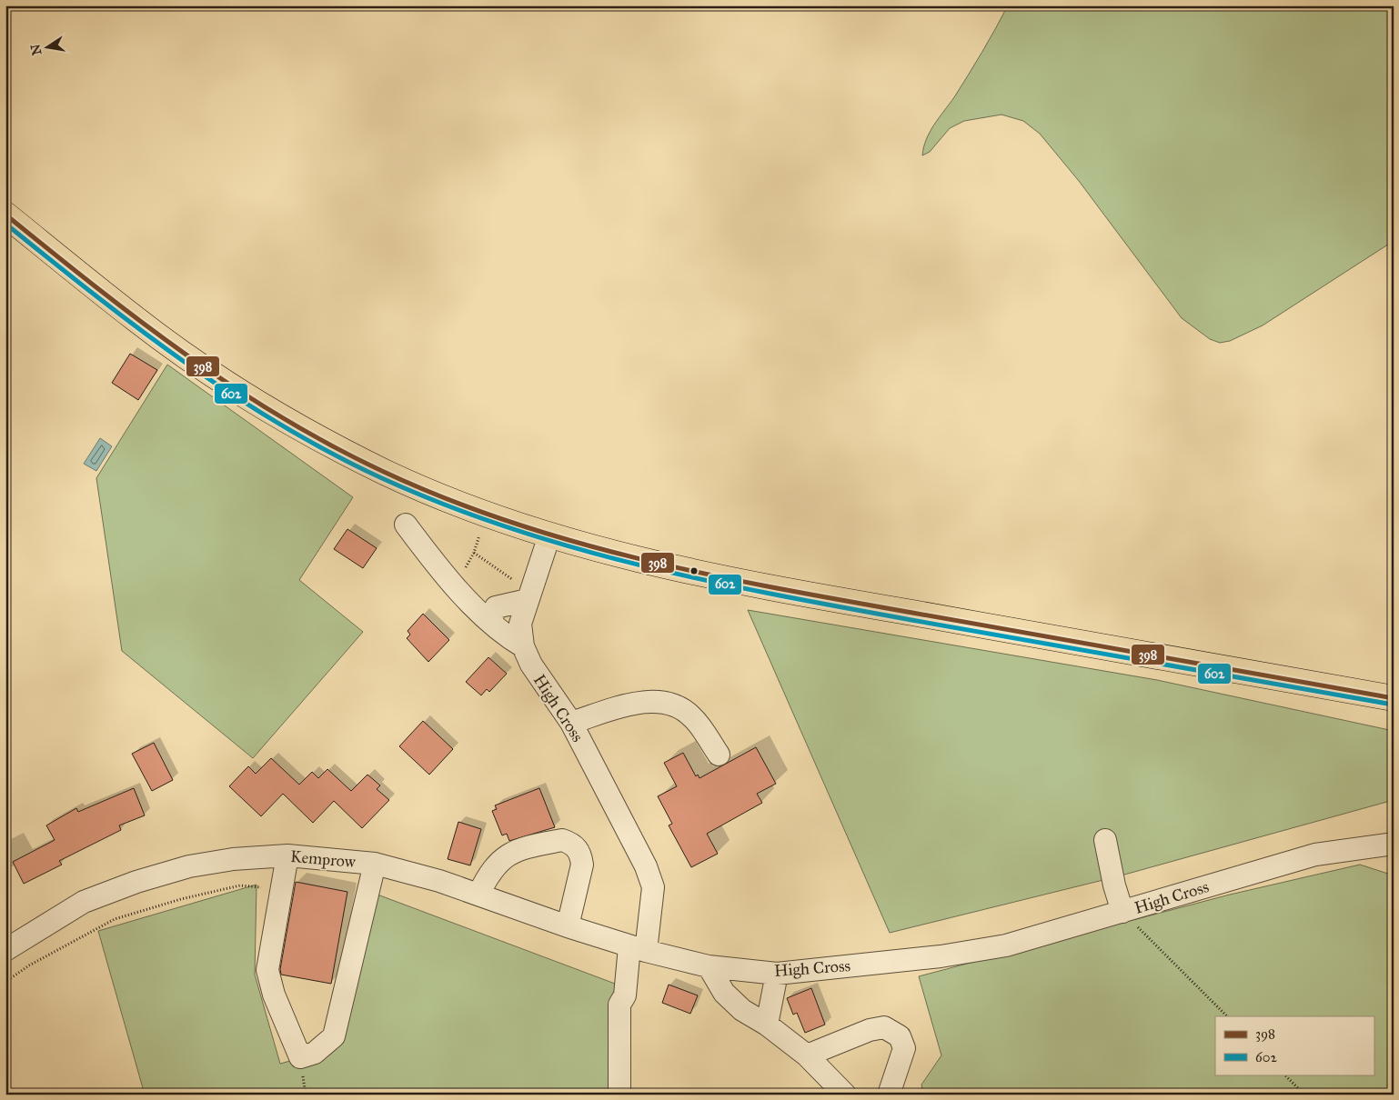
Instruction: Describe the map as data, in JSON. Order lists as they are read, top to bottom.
{
  "streets": {
    "street": ["High Cross", "Kemprow"]
  },
  "crossings": [
    ["High Cross", "Kemprow"]
  ],
  "lines": ["transit line 398", "transit line 602"],
  "legend": ["398", "602"],
  "north": "left"
}
